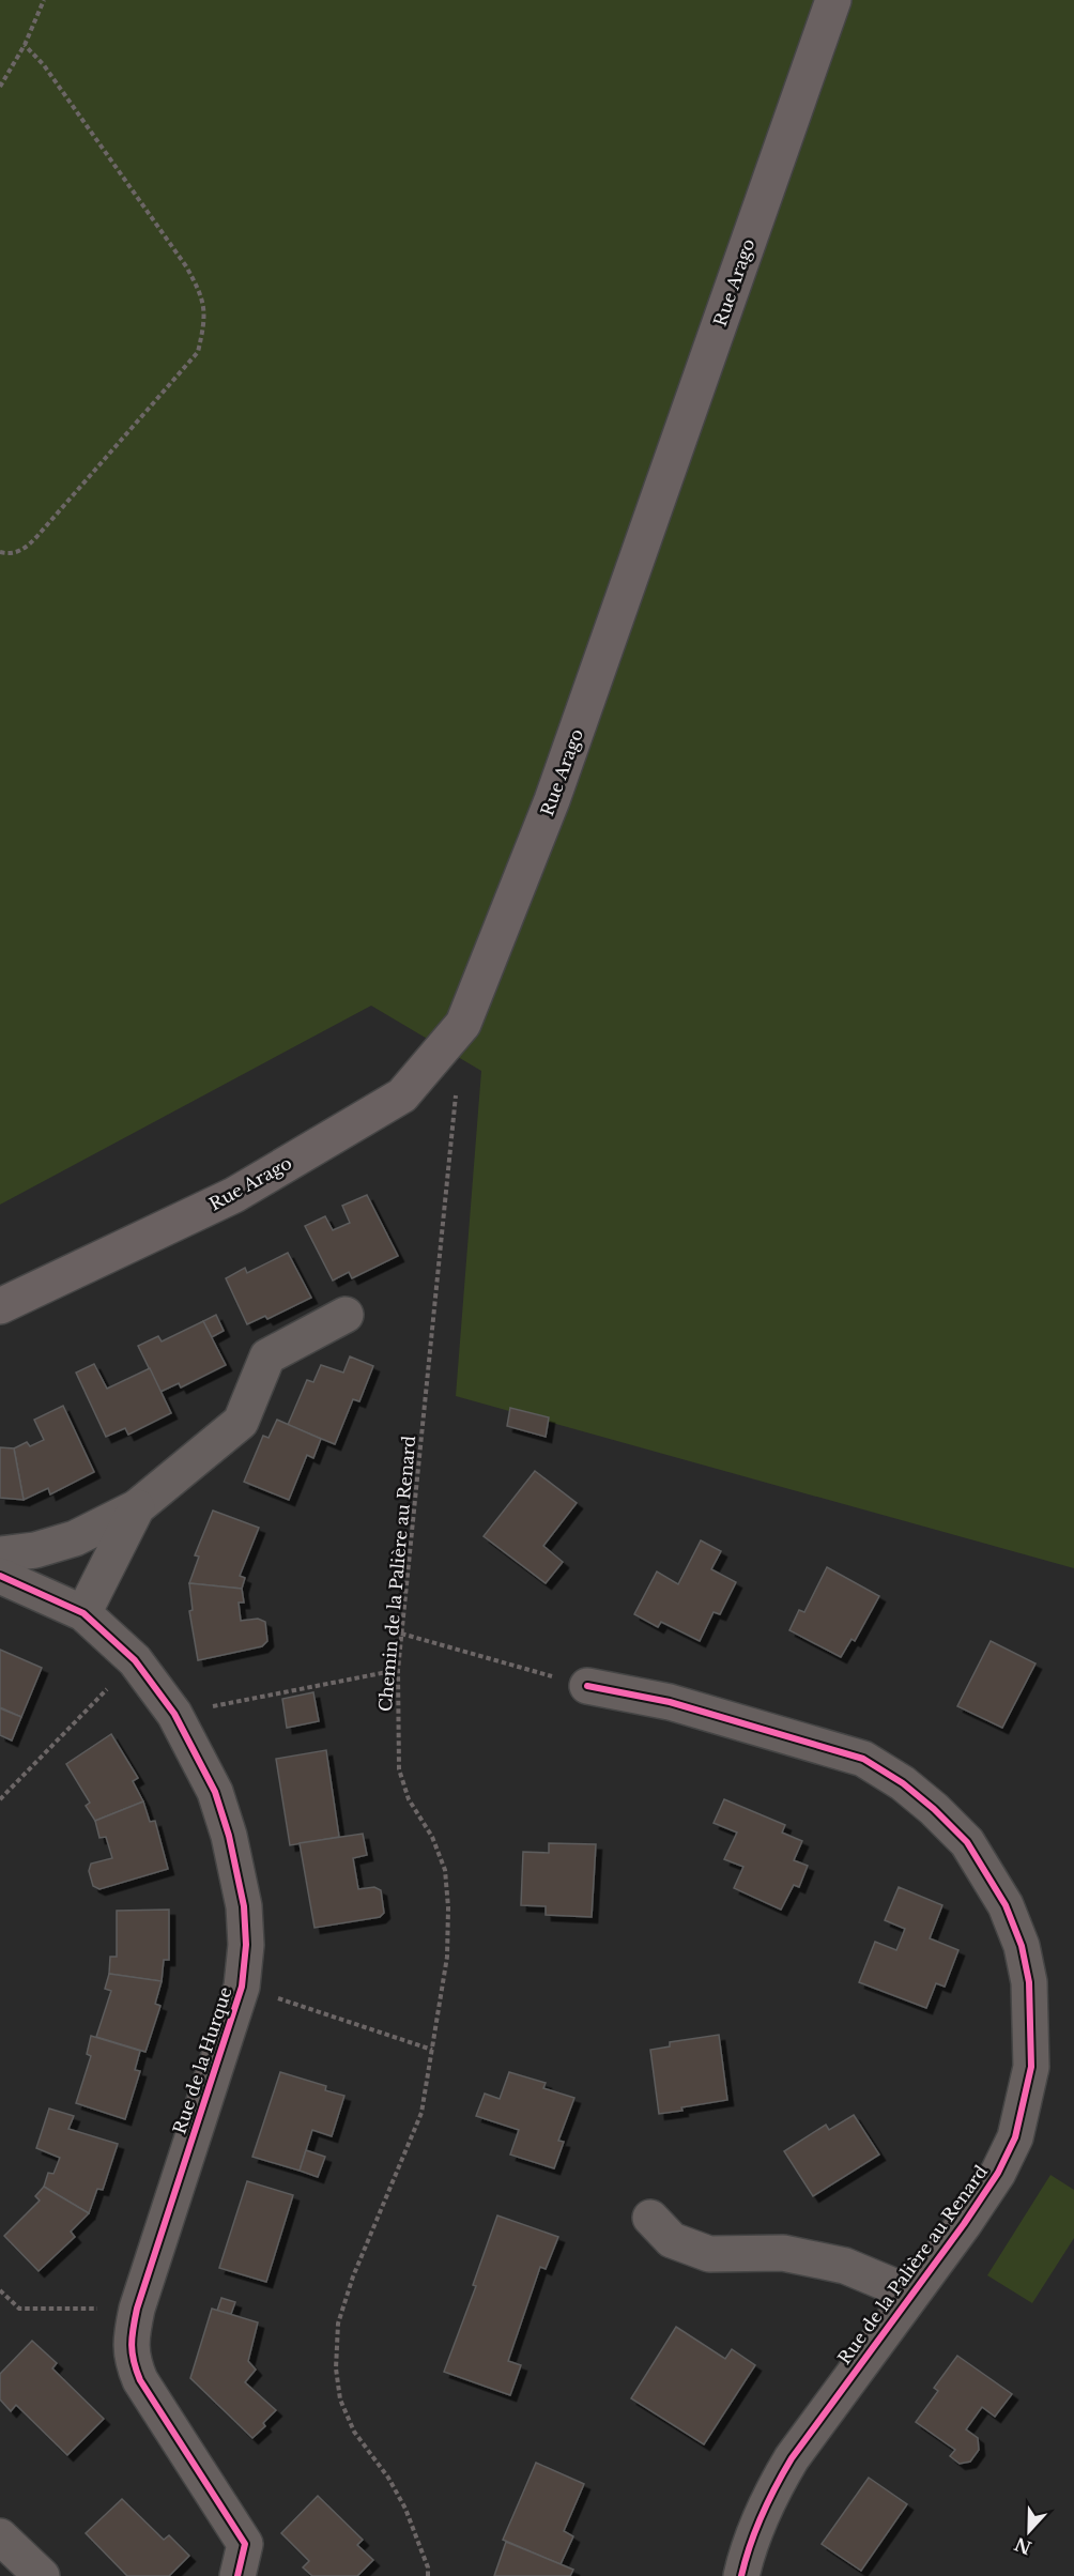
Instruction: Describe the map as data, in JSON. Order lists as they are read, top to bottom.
{
  "streets": {
    "main road": ["Rue Arago"],
    "street": ["Rue de la Hurque", "Rue de la Palière au Renard"],
    "path": ["Chemin de la Palière au Renard"]
  },
  "north": "bottom"
}
